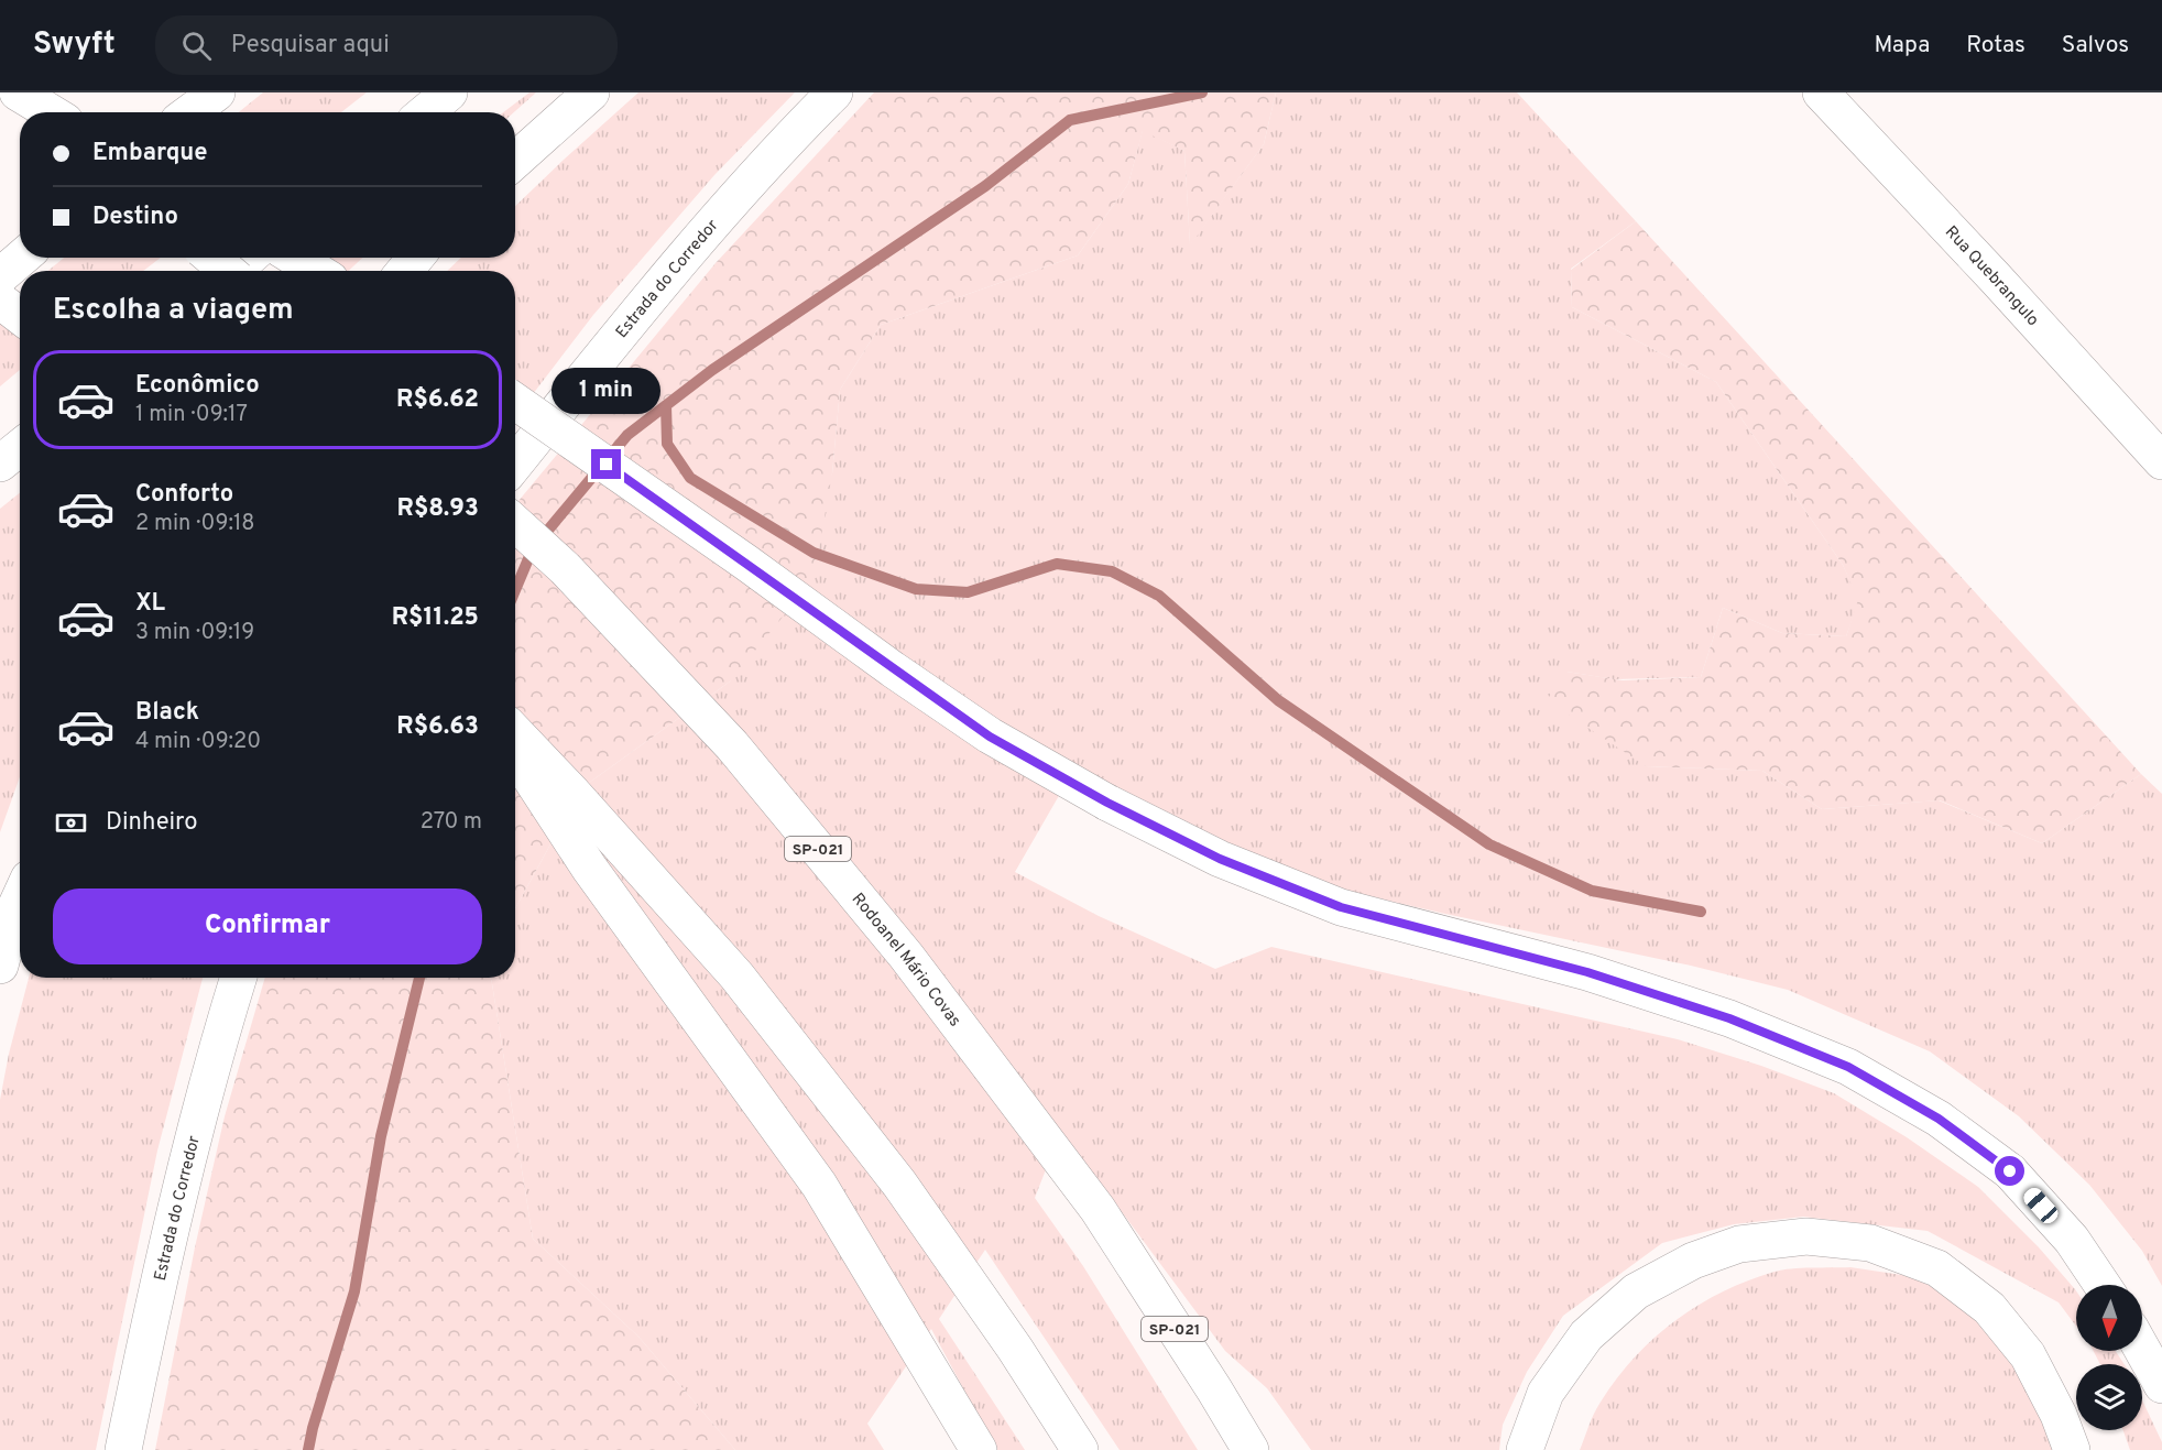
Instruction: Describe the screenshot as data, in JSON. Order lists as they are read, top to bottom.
{
  "streets": {
    "main road": [
      "Rua Quebrangulo",
      "Estrada do Corredor",
      "SP-021",
      "Rodoanel Mário Covas"
    ]
  },
  "north": "bottom",
  "page": {
    "header": "Swyft",
    "search": "Pesquisar aqui",
    "nav": ["Mapa", "Rotas", "Salvos"],
    "banner": ["Embarque", "Destino"],
    "heading": "Escolha a viagem",
    "list": [
      {
        "name": "Econômico",
        "note": "1 min · 09:17",
        "value": "R$6.62"
      },
      {
        "name": "Conforto",
        "note": "2 min · 09:18",
        "value": "R$8.93"
      },
      {
        "name": "XL",
        "note": "3 min · 09:19",
        "value": "R$11.25"
      },
      {
        "name": "Black",
        "note": "4 min · 09:20",
        "value": "R$6.63"
      }
    ],
    "bubble": "1 min",
    "pay": ["Dinheiro", "270 m"],
    "buttons": "Confirmar"
  }
}
